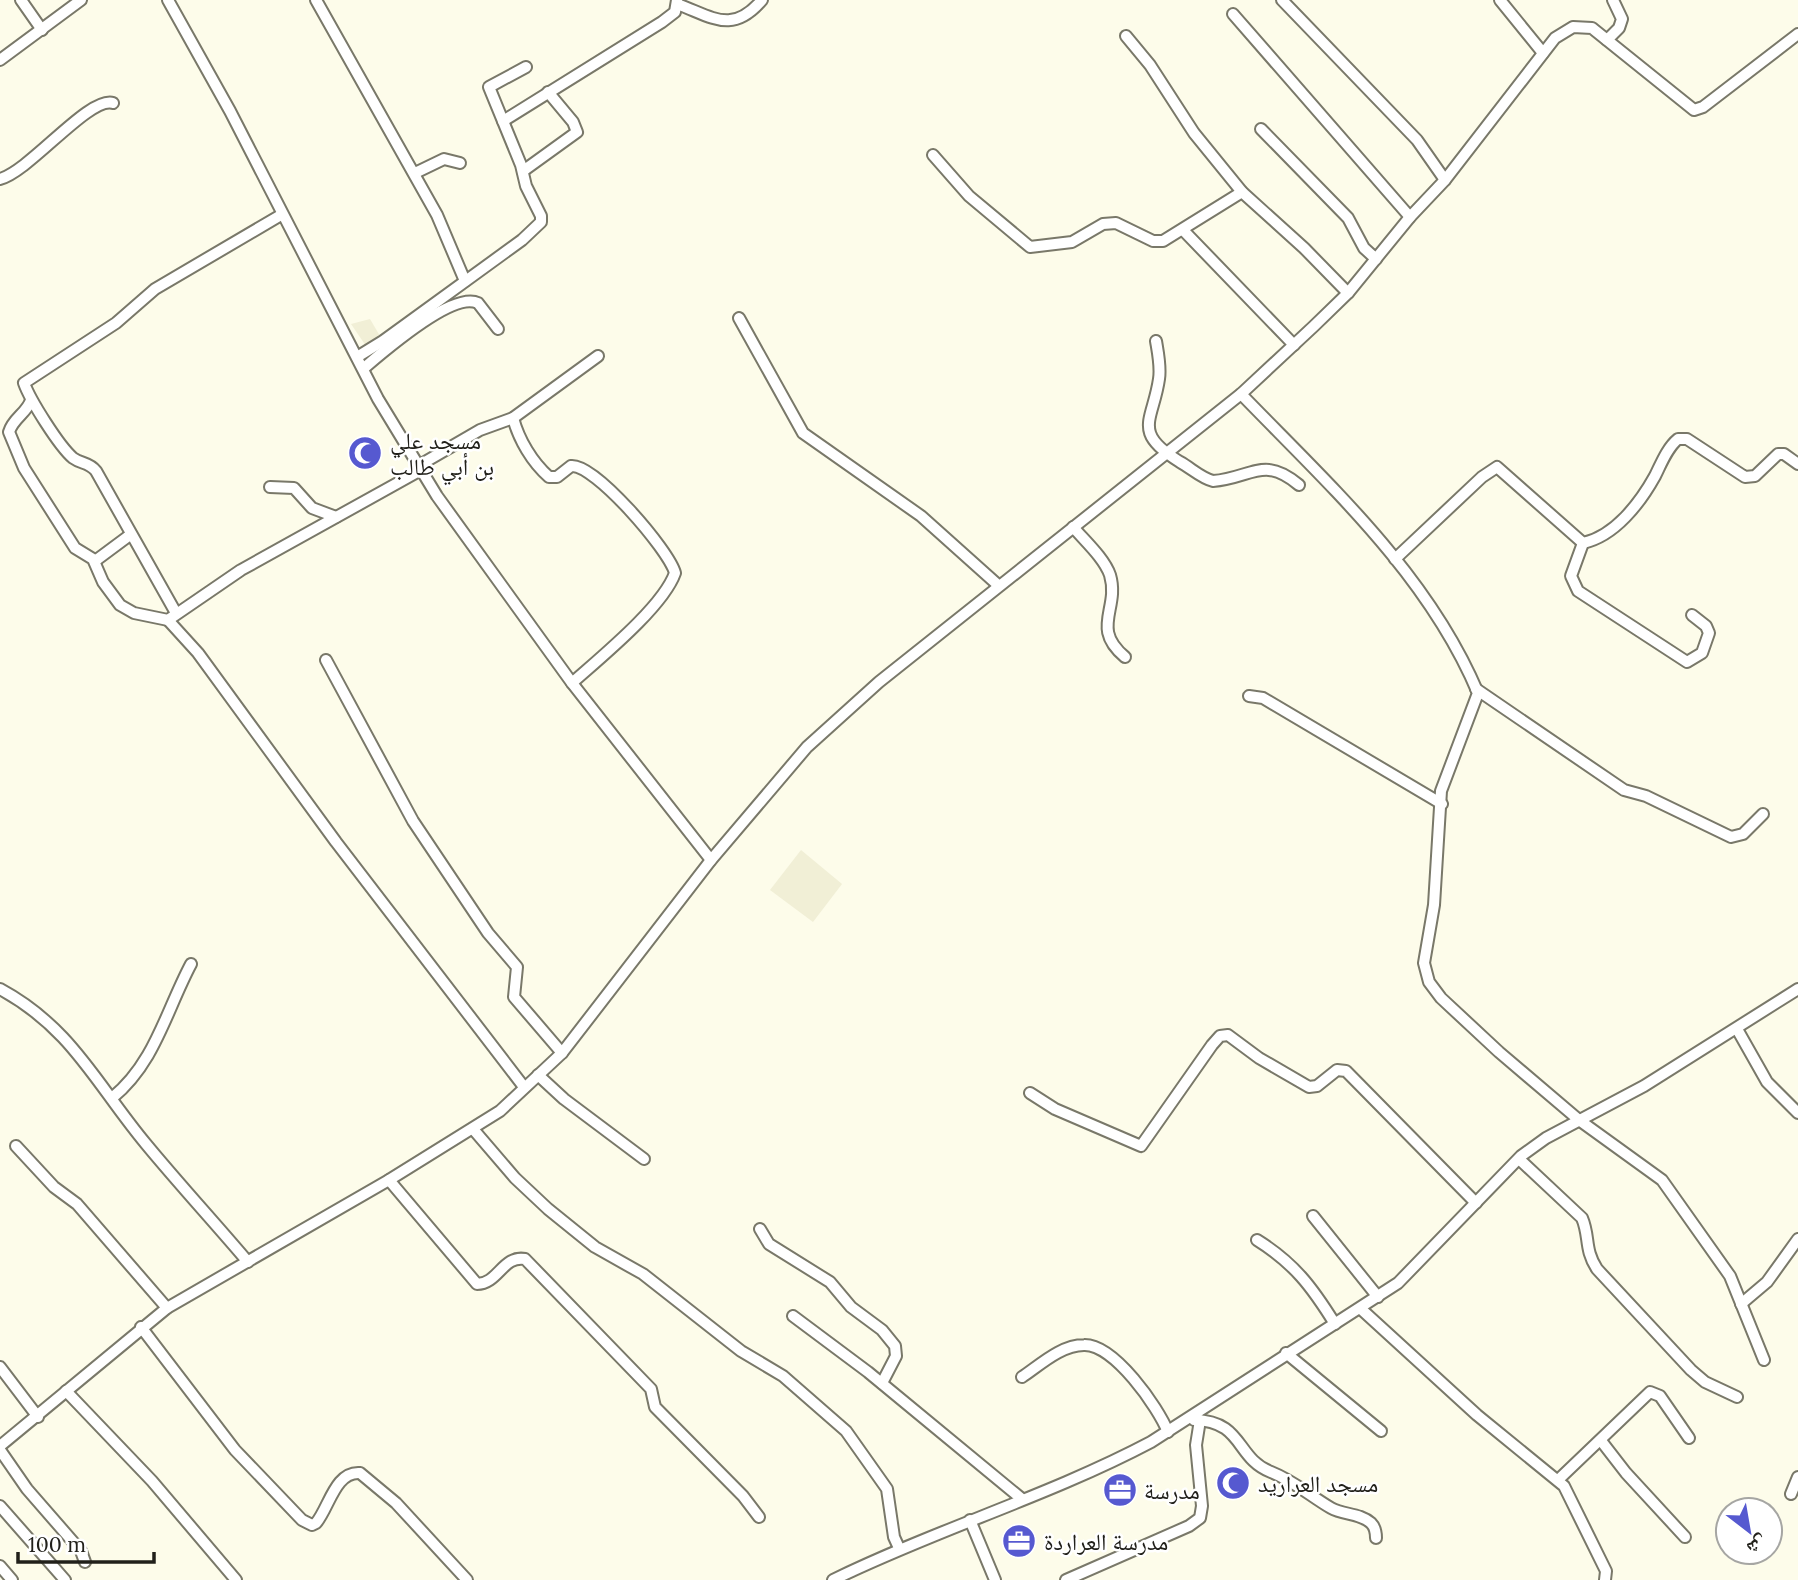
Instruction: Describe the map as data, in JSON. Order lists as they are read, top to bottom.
{
  "places": {
    "mosque": ["مسجد علي بن أبي طالب", "مسجد العراريد"],
    "office": ["مدرسة", "مدرسة العراردة"]
  },
  "scale_bar": "100 m",
  "north": "bottom right"
}
